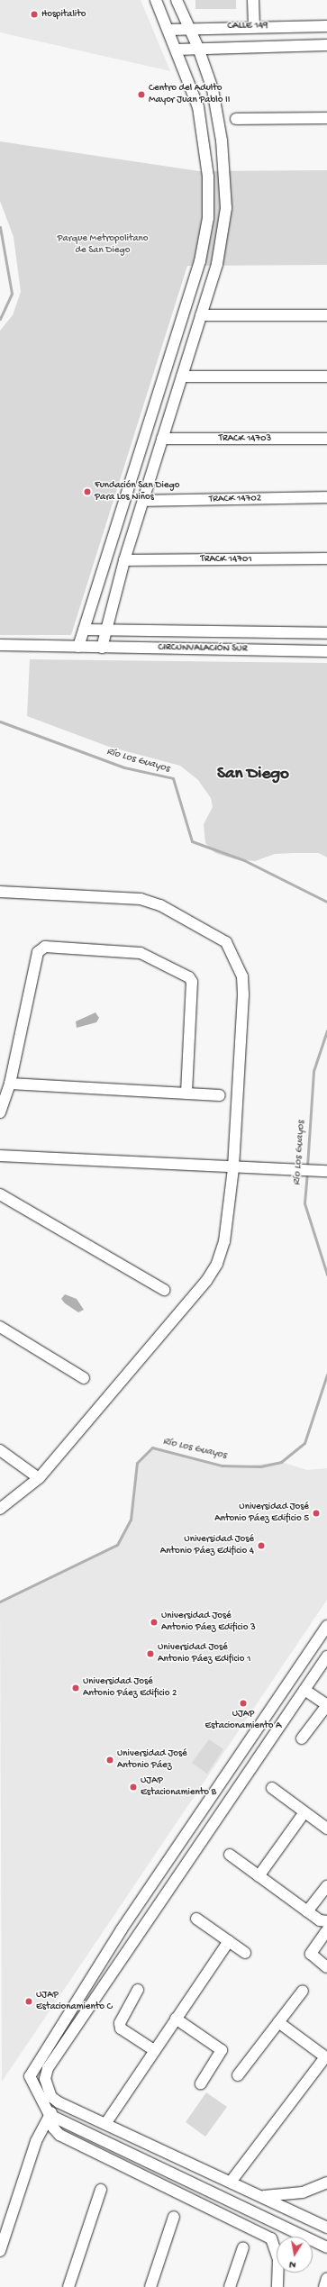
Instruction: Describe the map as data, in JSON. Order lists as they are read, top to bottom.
{
  "streets": {
    "street": [
      "CALLE 149",
      "TRACK 14703",
      "TRACK 14702",
      "TRACK 14701",
      "CIRCUNVALACIÓN SUR"
    ]
  },
  "districts": ["San Diego"],
  "water": ["Río Los Guayos"],
  "parks": ["Parque Metropolitano de San Diego"],
  "places": [
    "Hospitalito",
    "Centro del Adulto Mayor Juan Pablo II",
    "Fundación San Diego Para Los Niños",
    "Universidad José Antonio Páez Edificio 5",
    "Universidad José Antonio Páez Edificio 4",
    "Universidad José Antonio Páez Edificio 3",
    "Universidad José Antonio Páez Edificio 1",
    "Universidad José Antonio Páez Edificio 2",
    "UJAP Estacionamiento A",
    "Universidad José Antonio Páez",
    "UJAP Estacionamiento B",
    "UJAP Estacionamiento C"
  ],
  "north": "bottom"
}
